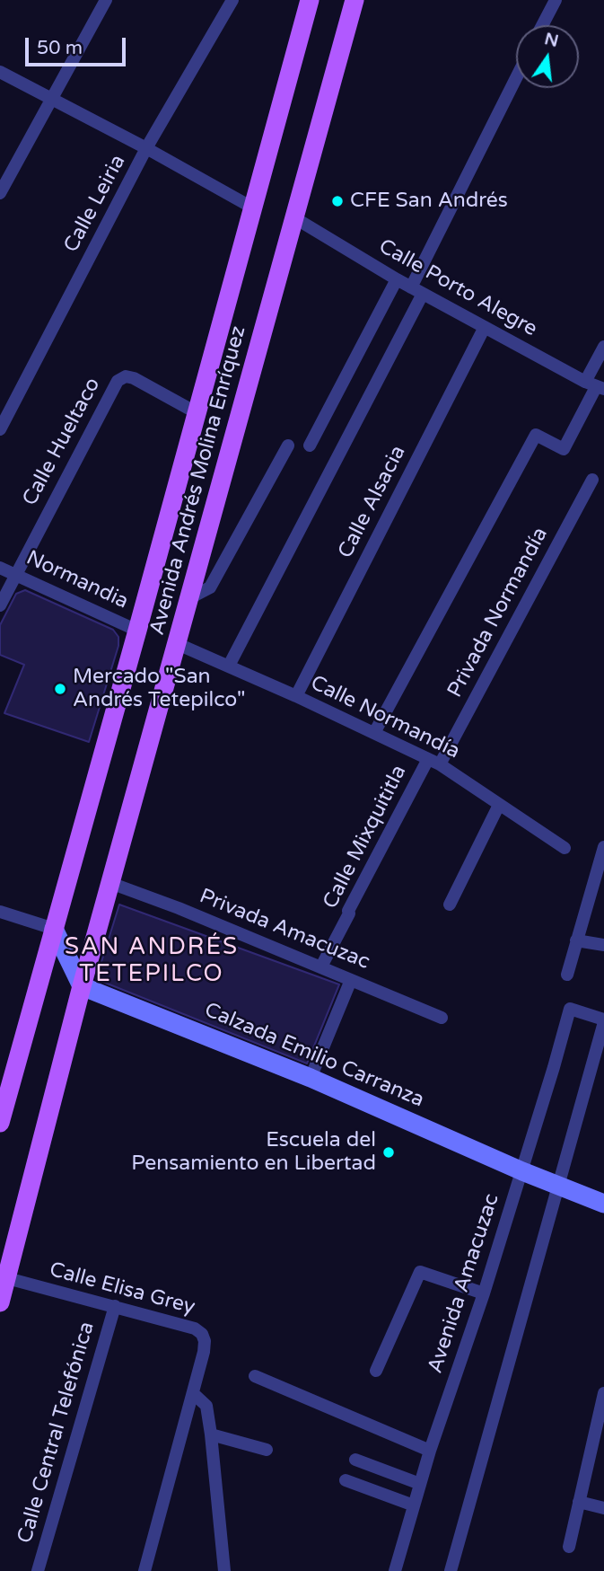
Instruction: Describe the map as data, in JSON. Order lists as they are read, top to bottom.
{
  "streets": {
    "main road": ["Avenida Andrés Molina Enríquez"],
    "street": [
      "Calle Leiria",
      "Calle Porto Alegre",
      "Calle Hueltaco",
      "Calle Alsacia",
      "Normandia",
      "Privada Normandía",
      "Calle Normandía",
      "Calle Mixquititla",
      "Privada Amacuzac",
      "Calzada Emilio Carranza",
      "Avenida Amacuzac",
      "Calle Elisa Grey",
      "Calle Central Telefónica"
    ]
  },
  "crossings": [
    ["Calle Porto Alegre", "Avenida Andrés Molina Enríquez"],
    ["Calle Porto Alegre", "Calle Alsacia"],
    ["Calle Hueltaco", "Avenida Andrés Molina Enríquez"],
    ["Calle Hueltaco", "Normandia"],
    ["Avenida Andrés Molina Enríquez", "Normandia"],
    ["Avenida Andrés Molina Enríquez", "Calle Normandía"],
    ["Avenida Andrés Molina Enríquez", "Privada Amacuzac"],
    ["Avenida Andrés Molina Enríquez", "Calzada Emilio Carranza"],
    ["Avenida Andrés Molina Enríquez", "Calle Elisa Grey"],
    ["Calle Alsacia", "Calle Normandía"],
    ["Privada Normandía", "Calle Normandía"],
    ["Privada Normandía", "Calle Mixquititla"],
    ["Calle Normandía", "Calle Mixquititla"],
    ["Calle Mixquititla", "Privada Amacuzac"],
    ["Calzada Emilio Carranza", "Avenida Amacuzac"],
    ["Calle Elisa Grey", "Calle Central Telefónica"]
  ],
  "districts": ["SAN ANDRÉS TETEPILCO"],
  "places": ["CFE San Andrés", "Mercado \"San Andrés Tetepilco\"", "Escuela del Pensamiento en Libertad"],
  "scale_bar": "50 m",
  "north": "top"
}
